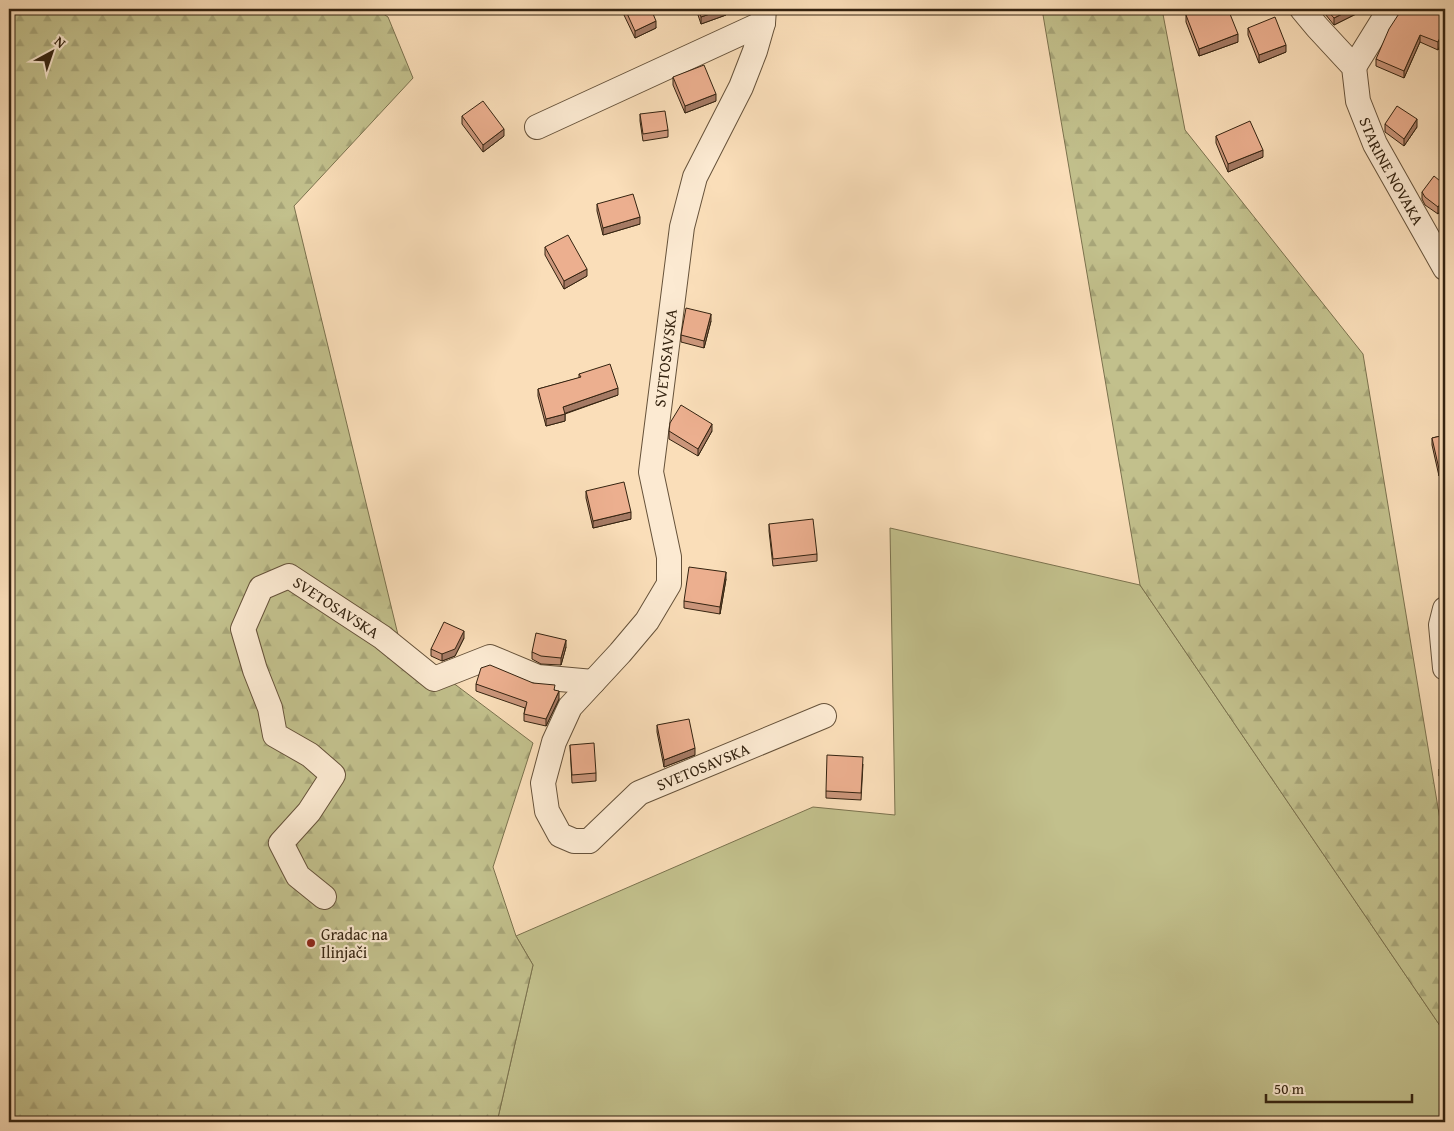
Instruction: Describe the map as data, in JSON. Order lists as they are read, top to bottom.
{
  "streets": {
    "street": ["STARINE NOVAKA", "SVETOSAVSKA"]
  },
  "places": ["Gradac na Ilinjači"],
  "scale_bar": "50 m",
  "north": "top right"
}
